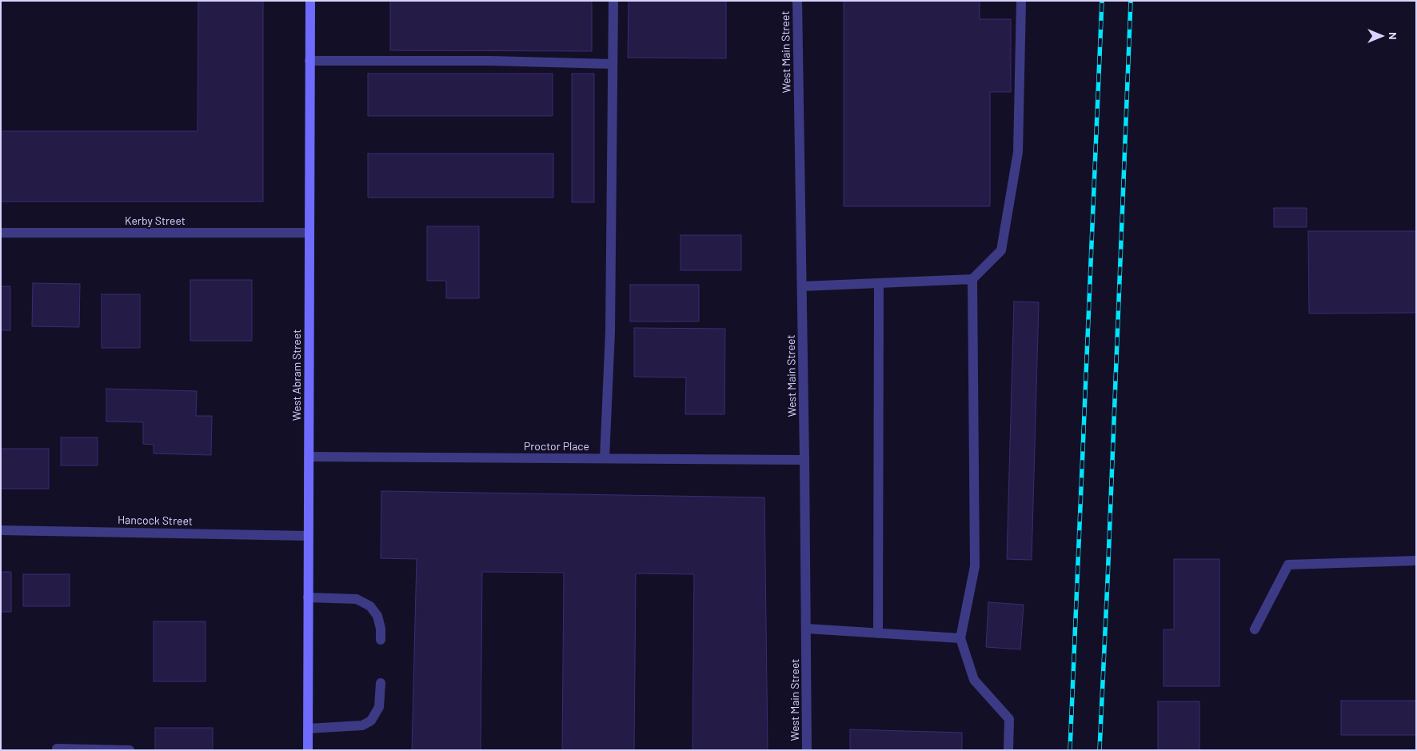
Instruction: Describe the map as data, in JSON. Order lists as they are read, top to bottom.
{
  "streets": {
    "main road": ["West Abram Street"],
    "street": [
      "West Main Street",
      "Kerby Street",
      "Proctor Place",
      "Hancock Street"
    ]
  },
  "crossings": [
    ["West Main Street", "Proctor Place"],
    ["Kerby Street", "West Abram Street"],
    ["West Abram Street", "Proctor Place"],
    ["West Abram Street", "Hancock Street"]
  ],
  "north": "right"
}
